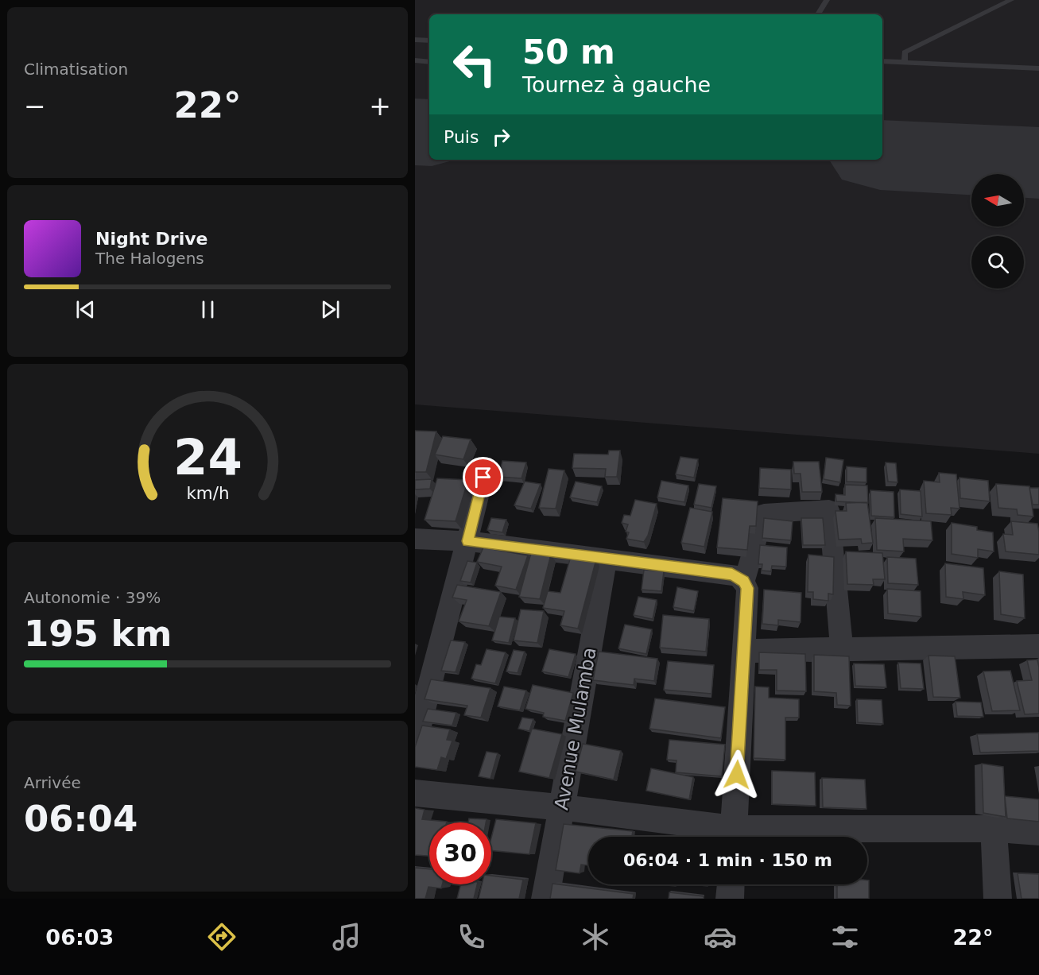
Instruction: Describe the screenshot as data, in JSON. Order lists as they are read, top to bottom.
{
  "streets": {
    "street": ["Avenue Mulamba"]
  },
  "north": "left",
  "page": {
    "tile": [
      "Climatisation",
      ["Autonomie · 39%", "195 km"],
      ["Arrivée", "06:04"]
    ],
    "turn": ["50 m", "Tournez à gauche"],
    "heat": ["−", "22°", "+"],
    "then": "Puis",
    "song": ["Night Drive", "The Halogens"],
    "limit": "30",
    "trip": "06:04 · 1 min · 150 m",
    "tabs": ["06:03", "22°"],
    "gauge": ["24", "km/h"]
  }
}
